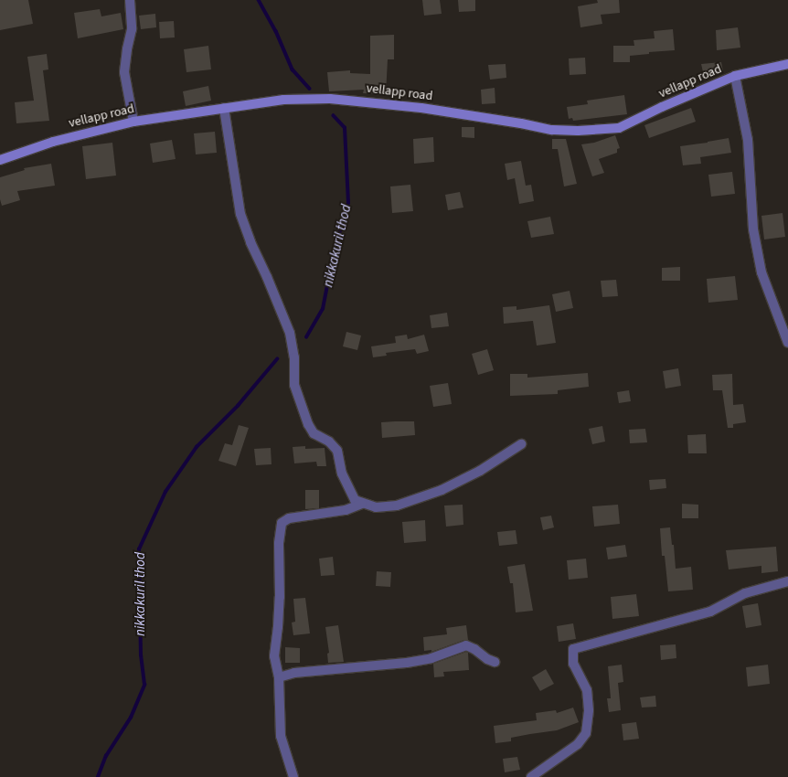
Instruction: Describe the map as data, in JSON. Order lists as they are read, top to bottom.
{
  "streets": {
    "main road": ["vellapp road"]
  },
  "water": ["nikkakuril thod"]
}
